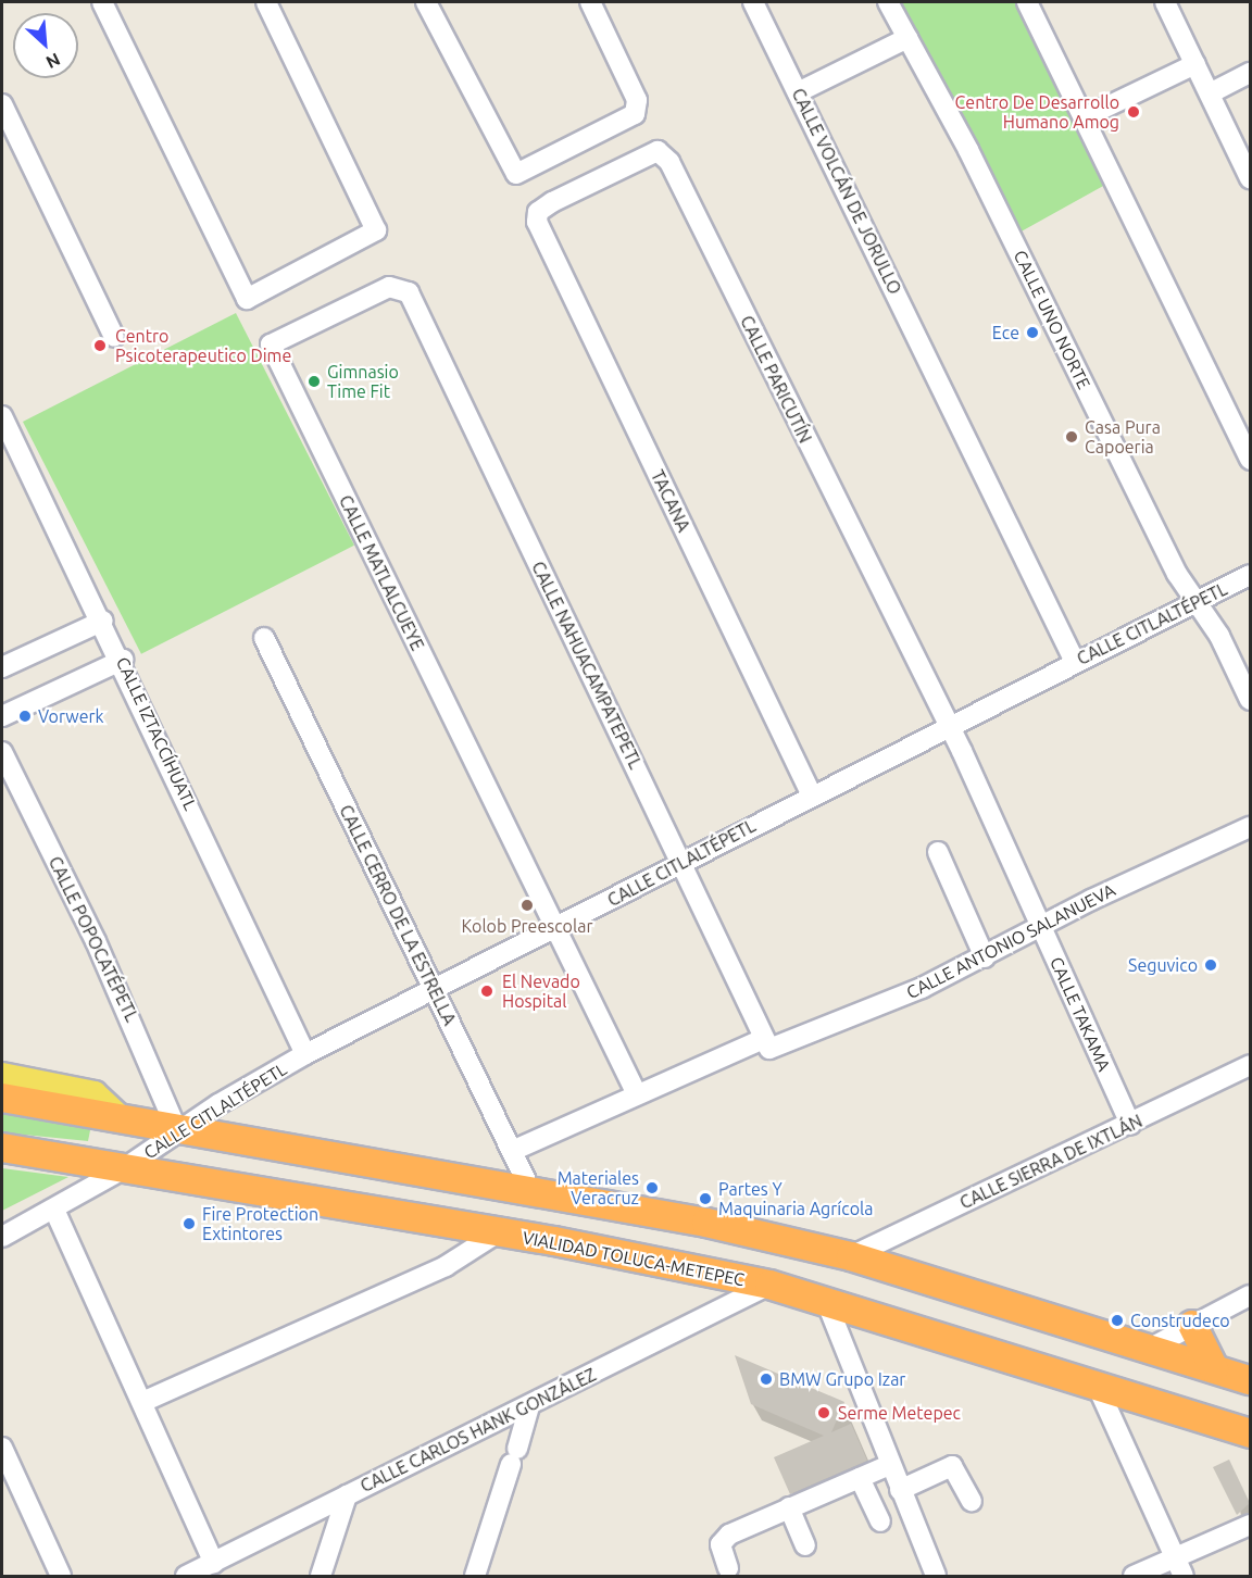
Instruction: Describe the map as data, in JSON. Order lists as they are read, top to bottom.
{
  "streets": {
    "highway": ["VIALIDAD TOLUCA-METEPEC"],
    "street": [
      "CALLE VOLCÁN DE JORULLO",
      "CALLE UNO NORTE",
      "CALLE PARICUTÍN",
      "TACANA",
      "CALLE MATLALCUEYE",
      "CALLE CITLALTÉPETL",
      "CALLE NAHUACAMPATEPETL",
      "CALLE IZTACCÍHUATL",
      "CALLE CERRO DE LA ESTRELLA",
      "CALLE POPOCATÉPETL",
      "CALLE ANTONIO SALANUEVA",
      "CALLE TAKAMA",
      "CALLE SIERRA DE IXTLÁN",
      "CALLE CARLOS HANK GONZÁLEZ"
    ]
  },
  "crossings": [
    ["CALLE VOLCÁN DE JORULLO", "CALLE CITLALTÉPETL"],
    ["CALLE UNO NORTE", "CALLE CITLALTÉPETL"],
    ["CALLE PARICUTÍN", "TACANA"],
    ["CALLE PARICUTÍN", "CALLE CITLALTÉPETL"],
    ["CALLE PARICUTÍN", "CALLE TAKAMA"],
    ["TACANA", "CALLE CITLALTÉPETL"],
    ["CALLE MATLALCUEYE", "CALLE CITLALTÉPETL"],
    ["CALLE MATLALCUEYE", "CALLE NAHUACAMPATEPETL"],
    ["CALLE CITLALTÉPETL", "CALLE NAHUACAMPATEPETL"],
    ["CALLE CITLALTÉPETL", "CALLE IZTACCÍHUATL"],
    ["CALLE CITLALTÉPETL", "CALLE CERRO DE LA ESTRELLA"],
    ["CALLE CITLALTÉPETL", "CALLE POPOCATÉPETL"],
    ["CALLE CITLALTÉPETL", "CALLE TAKAMA"],
    ["CALLE CITLALTÉPETL", "VIALIDAD TOLUCA-METEPEC"],
    ["CALLE NAHUACAMPATEPETL", "CALLE ANTONIO SALANUEVA"],
    ["CALLE CERRO DE LA ESTRELLA", "CALLE ANTONIO SALANUEVA"],
    ["CALLE ANTONIO SALANUEVA", "CALLE TAKAMA"],
    ["CALLE TAKAMA", "CALLE SIERRA DE IXTLÁN"],
    ["VIALIDAD TOLUCA-METEPEC", "CALLE CARLOS HANK GONZÁLEZ"]
  ],
  "places": [
    "Centro De Desarrollo Humano Amog",
    "Ece",
    "Centro Psicoterapeutico Dime",
    "Gimnasio Time Fit",
    "Casa Pura Capoeria",
    "Vorwerk",
    "Kolob Preescolar",
    "Seguvico",
    "El Nevado Hospital",
    "Materiales Veracruz",
    "Partes Y Maquinaria Agrícola",
    "Fire Protection Extintores",
    "Construdeco",
    "BMW Grupo Izar",
    "Serme Metepec"
  ],
  "north": "bottom right"
}
